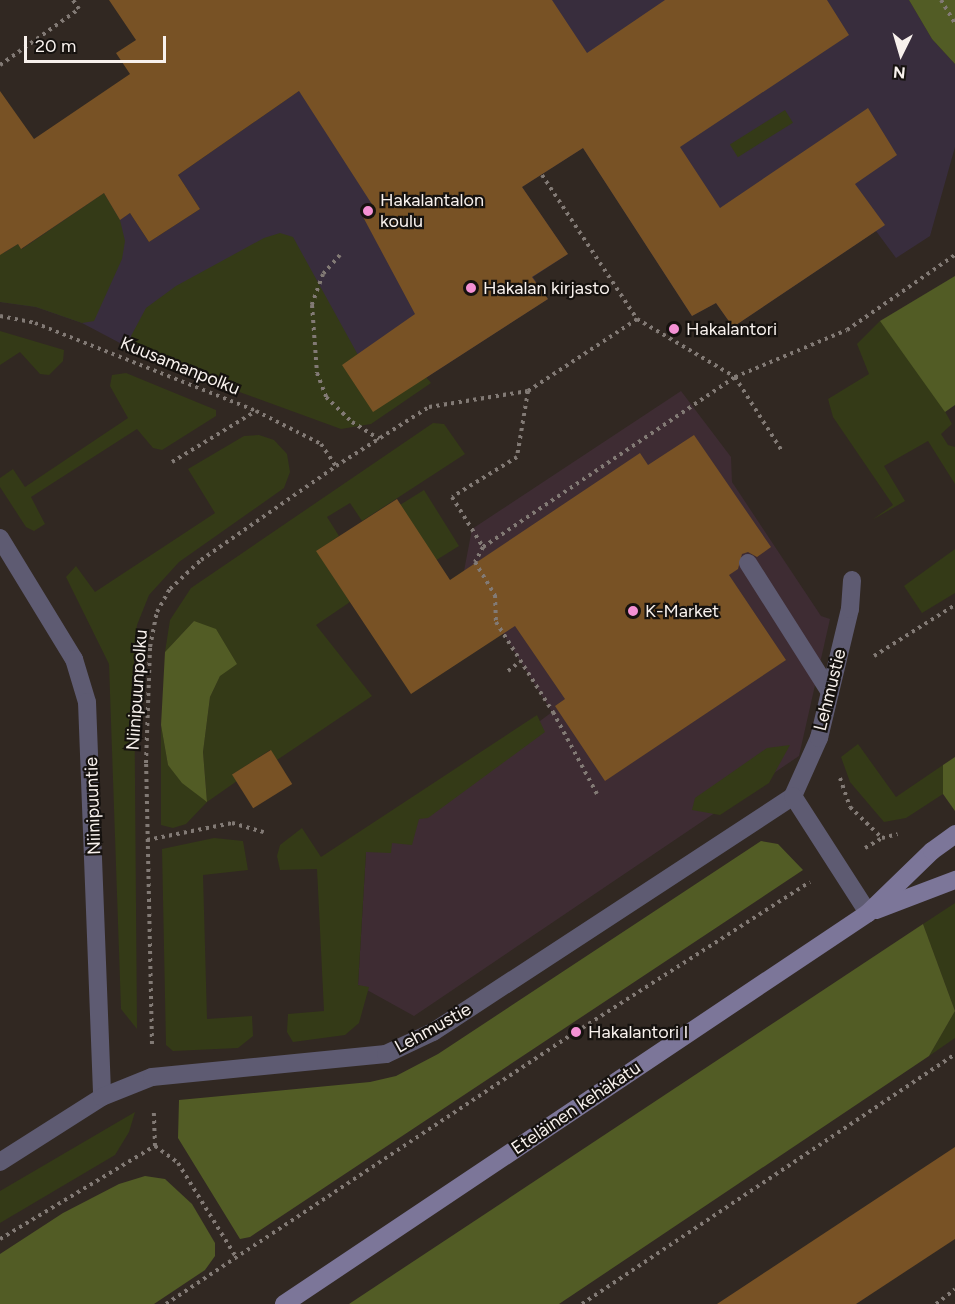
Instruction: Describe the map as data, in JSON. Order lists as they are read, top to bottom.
{
  "streets": {
    "street": ["Lehmustie", "Niinipuuntie", "Eteläinen kehäkatu"],
    "path": ["Kuusamanpolku", "Niinipuunpolku"]
  },
  "crossings": [
    ["Kuusamanpolku", "Niinipuunpolku"],
    ["Niinipuunpolku", "Lehmustie"],
    ["Lehmustie", "Niinipuuntie"]
  ],
  "places": [
    "Hakalantalon koulu",
    "Hakalan kirjasto",
    "Hakalantori",
    "K-Market",
    "Hakalantori I"
  ],
  "scale_bar": "20 m",
  "north": "bottom"
}
